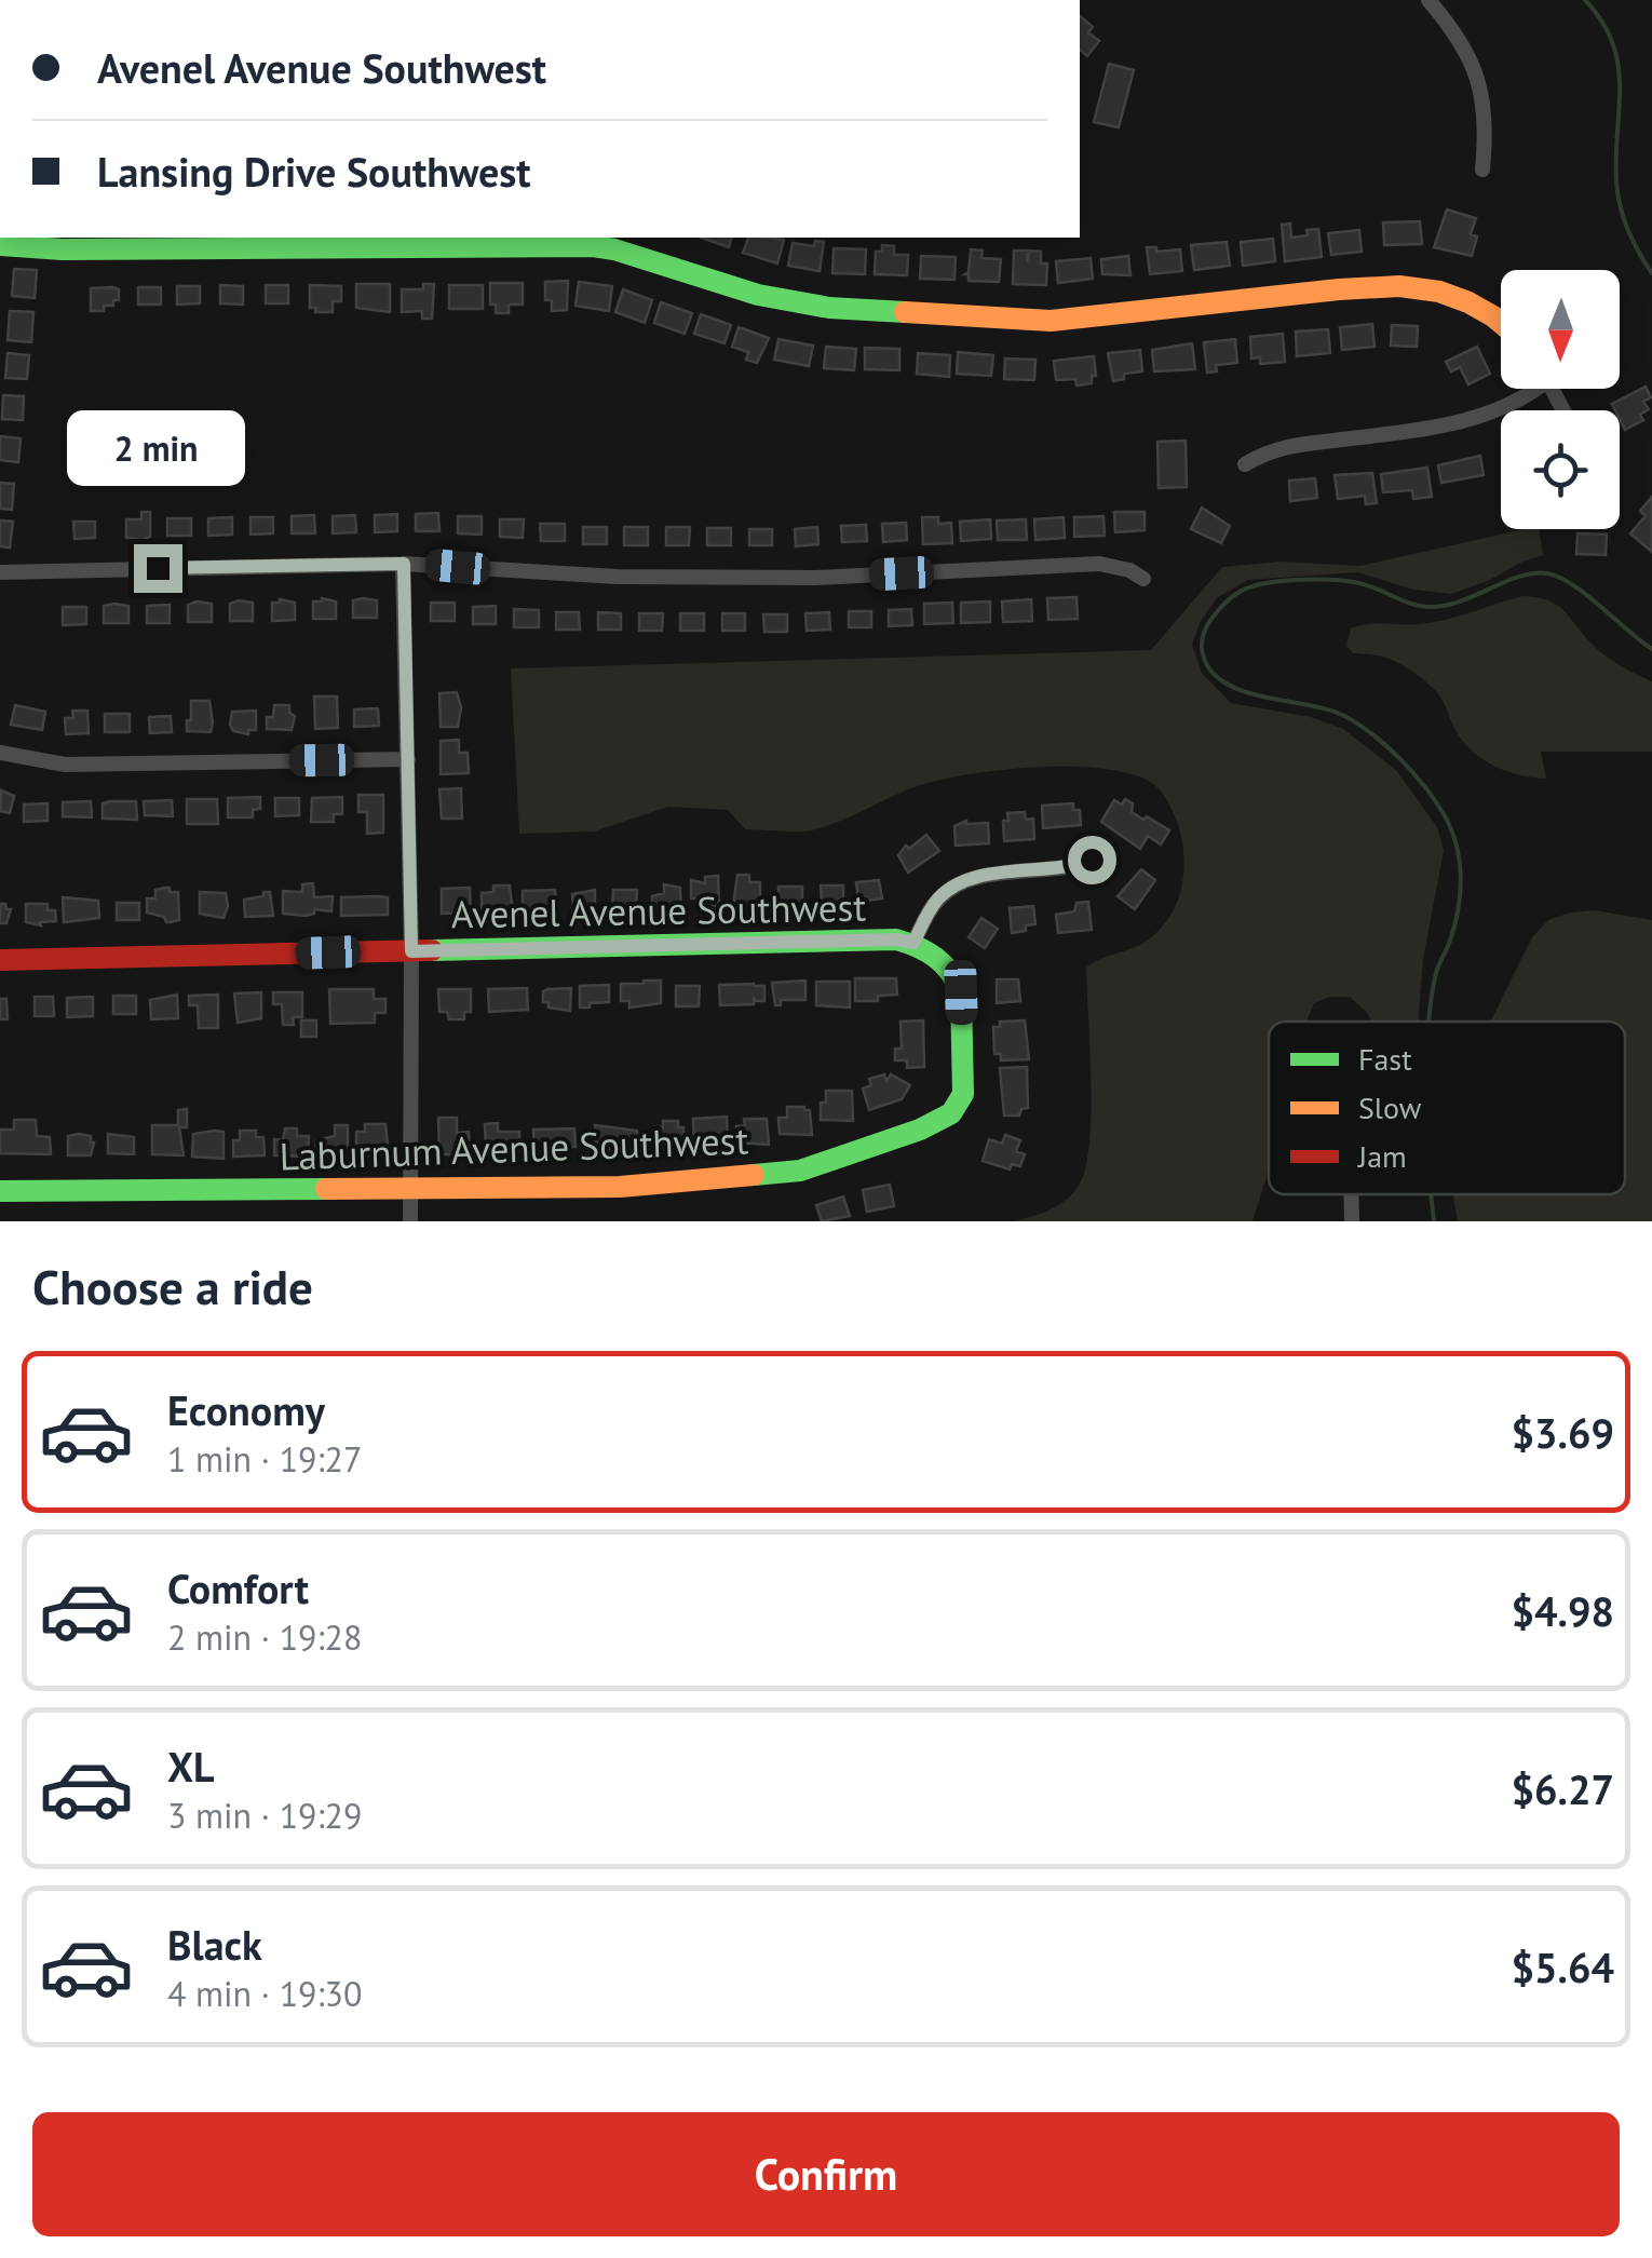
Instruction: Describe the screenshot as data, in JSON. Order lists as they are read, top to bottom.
{
  "streets": {
    "street": ["Avenel Avenue Southwest", "Laburnum Avenue Southwest"]
  },
  "crossings": [
    ["Avenel Avenue Southwest", "Laburnum Avenue Southwest"]
  ],
  "legend": ["Fast", "Slow", "Jam"],
  "north": "bottom",
  "page": {
    "banner": ["Avenel Avenue Southwest", "Lansing Drive Southwest"],
    "bubble": "2 min",
    "heading": "Choose a ride",
    "list": [
      {
        "name": "Economy",
        "note": "1 min · 19:27",
        "value": "$3.69"
      },
      {
        "name": "Comfort",
        "note": "2 min · 19:28",
        "value": "$4.98"
      },
      {
        "name": "XL",
        "note": "3 min · 19:29",
        "value": "$6.27"
      },
      {
        "name": "Black",
        "note": "4 min · 19:30",
        "value": "$5.64"
      }
    ],
    "buttons": "Confirm"
  }
}
